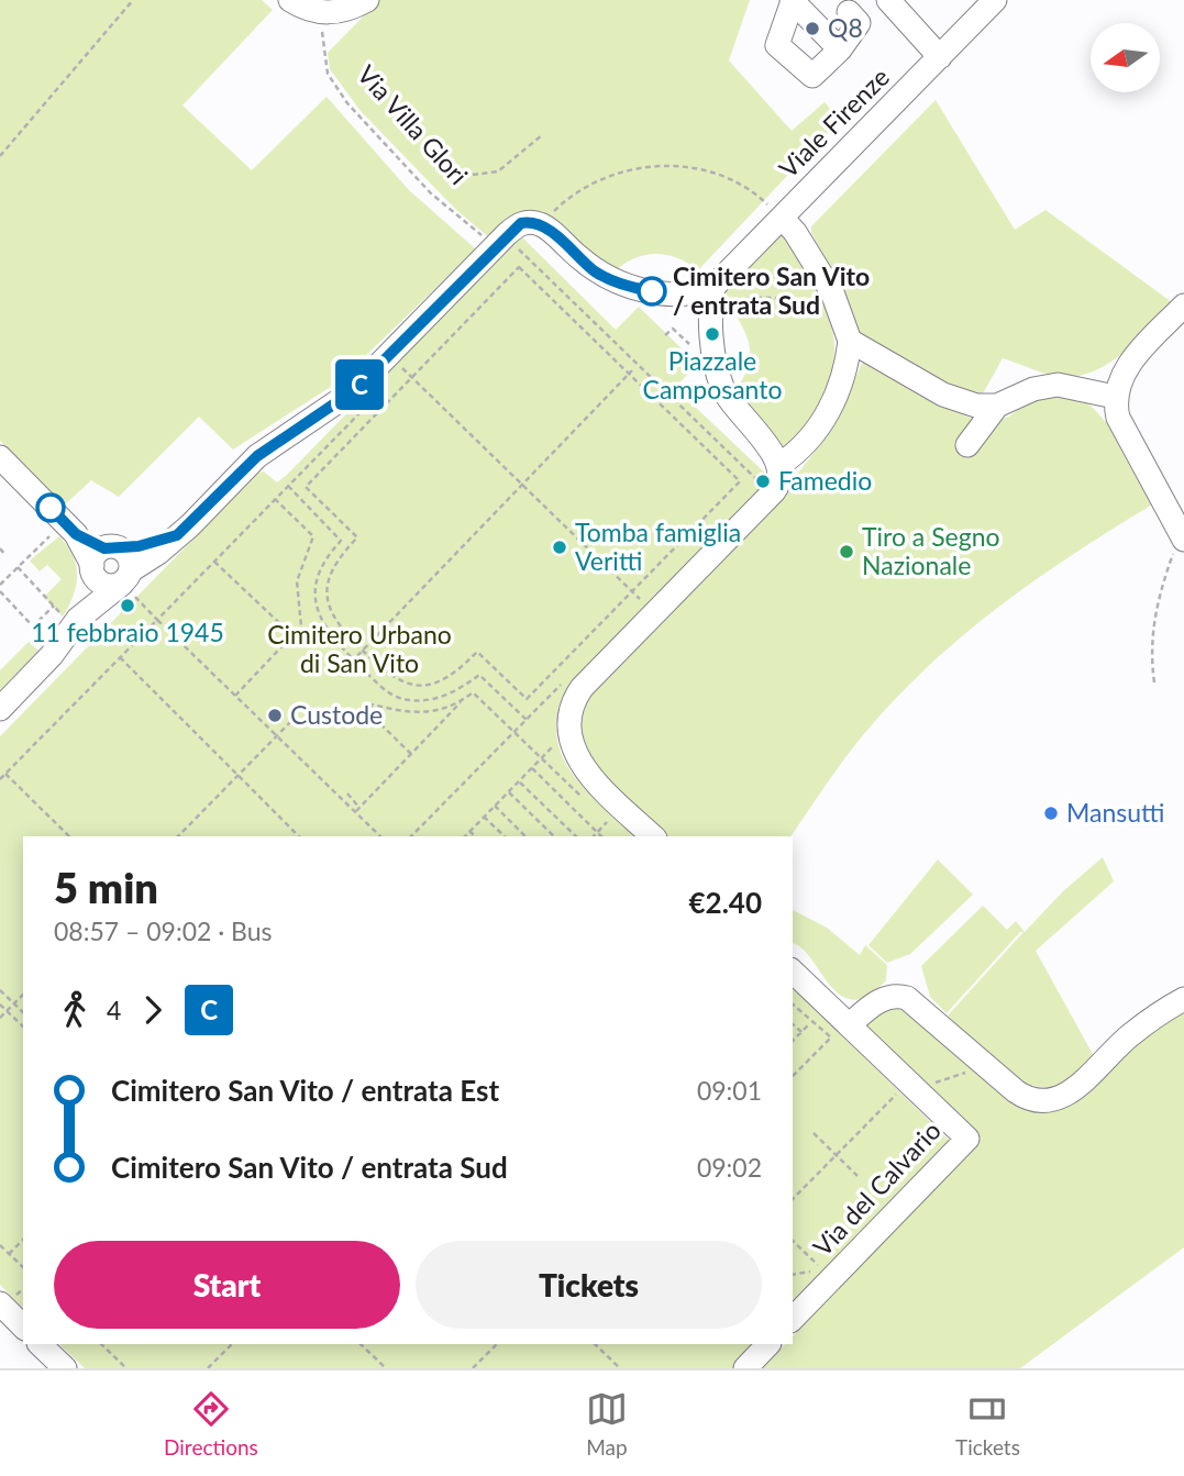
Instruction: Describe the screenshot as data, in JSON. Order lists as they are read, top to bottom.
{
  "streets": {
    "street": ["Viale Firenze", "Via del Calvario"],
    "path": ["Via Villa Glori"]
  },
  "parks": ["Cimitero Urbano di San Vito"],
  "places": [
    "Q8",
    "Cimitero San Vito / entrata Sud",
    "Piazzale Camposanto",
    "Famedio",
    "Tomba famiglia Veritti",
    "Tiro a Segno Nazionale",
    "11 febbraio 1945",
    "Custode",
    "Mansutti"
  ],
  "lines": ["bus line C"],
  "north": "left",
  "page": {
    "on_map": "C",
    "heading": ["5 min", "08:57 – 09:02 · Bus", "€2.40"],
    "legs": ["4", "C"],
    "list": [
      {
        "name": "Cimitero San Vito / entrata Est",
        "value": "09:01"
      },
      {
        "name": "Cimitero San Vito / entrata Sud",
        "value": "09:02"
      }
    ],
    "buttons": ["Start", "Tickets"],
    "tabs": ["Directions", "Map", "Tickets"]
  }
}
